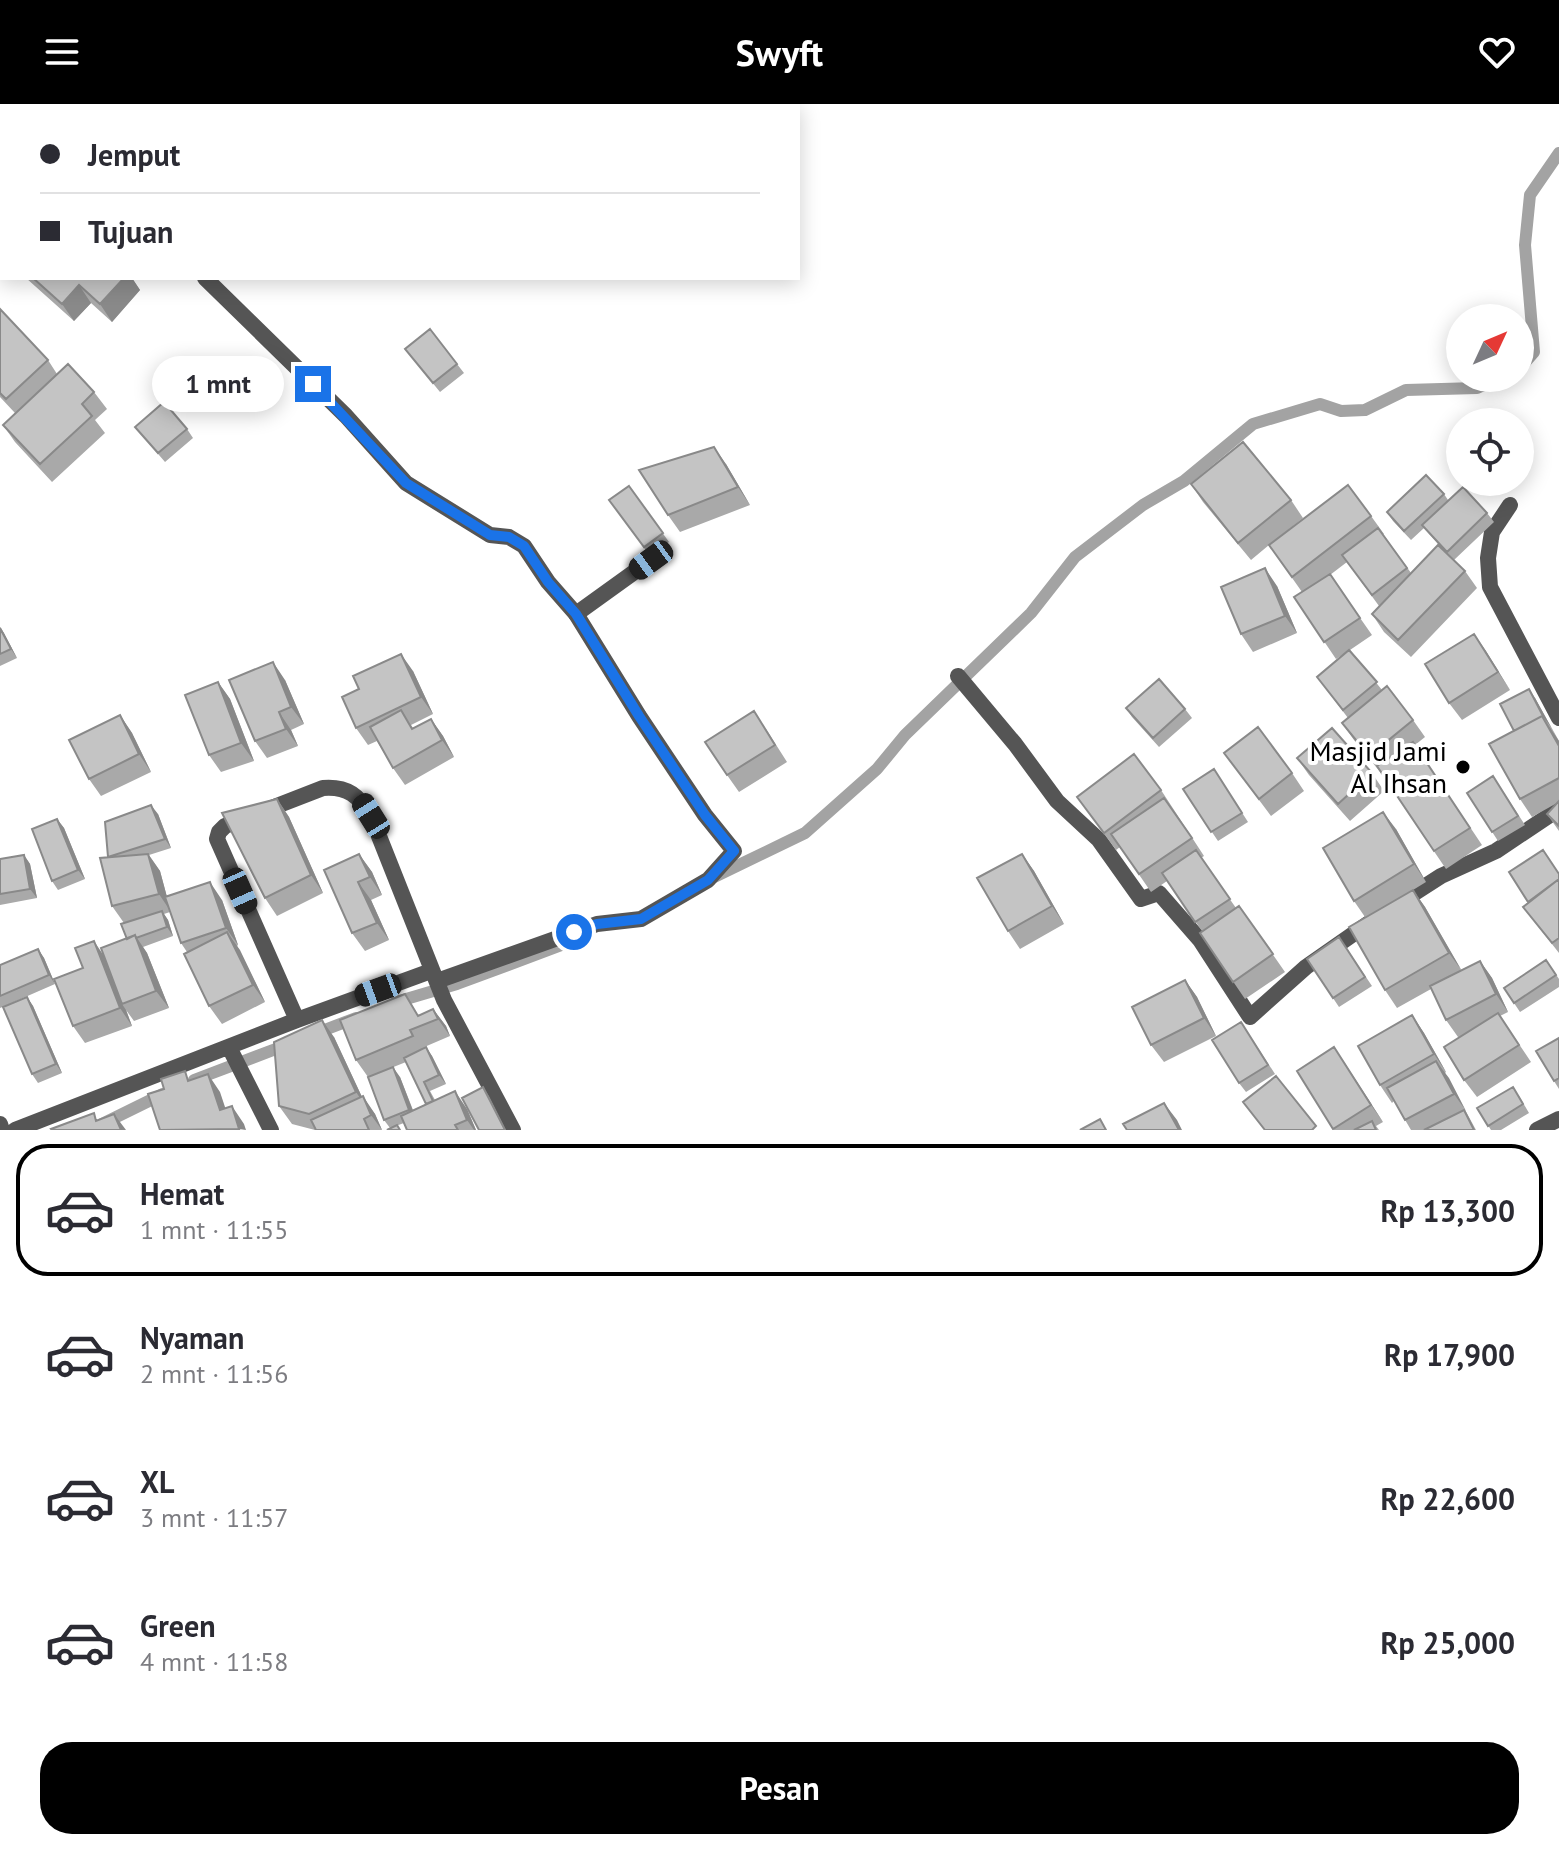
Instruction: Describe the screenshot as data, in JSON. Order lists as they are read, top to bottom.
{
  "places": ["Masjid Jami Al Ihsan"],
  "north": "top right",
  "page": {
    "header": "Swyft",
    "banner": ["Jemput", "Tujuan"],
    "bubble": "1 mnt",
    "list": [
      {
        "name": "Hemat",
        "note": "1 mnt · 11:55",
        "value": "Rp 13,300"
      },
      {
        "name": "Nyaman",
        "note": "2 mnt · 11:56",
        "value": "Rp 17,900"
      },
      {
        "name": "XL",
        "note": "3 mnt · 11:57",
        "value": "Rp 22,600"
      },
      {
        "name": "Green",
        "note": "4 mnt · 11:58",
        "value": "Rp 25,000"
      }
    ],
    "buttons": "Pesan"
  }
}
